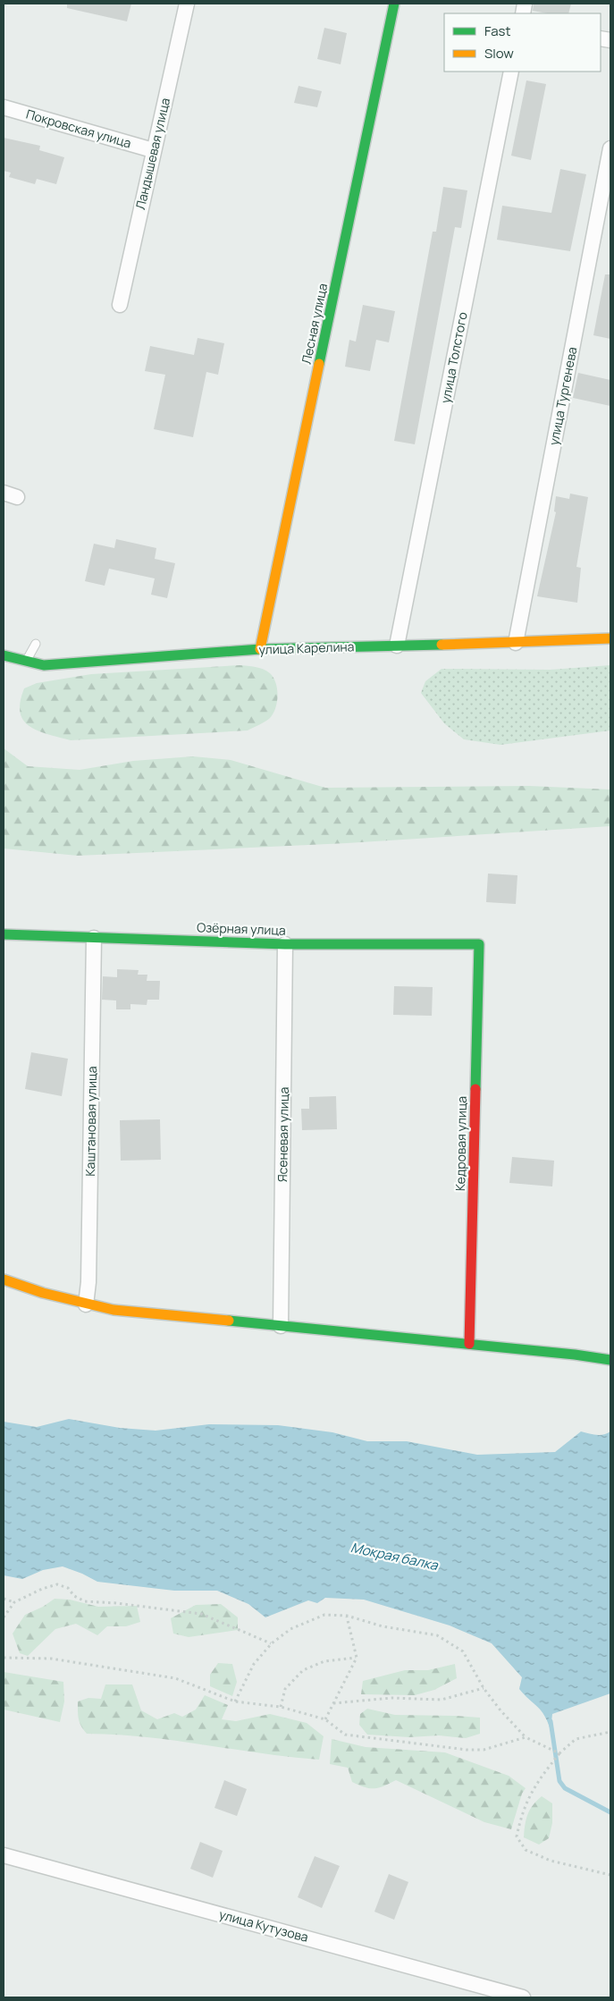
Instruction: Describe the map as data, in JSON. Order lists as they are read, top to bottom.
{
  "streets": {
    "street": [
      "Покровская улица",
      "Ландышевая улица",
      "Лесная улица",
      "улица Толстого",
      "улица Тургенева",
      "улица Карелина",
      "Озёрная улица",
      "Каштановая улица",
      "Ясеневая улица",
      "Кедровая улица",
      "улица Кутузова"
    ]
  },
  "crossings": [
    ["Покровская улица", "Ландышевая улица"],
    ["Лесная улица", "улица Карелина"],
    ["улица Толстого", "улица Карелина"],
    ["улица Тургенева", "улица Карелина"],
    ["Озёрная улица", "Каштановая улица"],
    ["Озёрная улица", "Ясеневая улица"],
    ["Озёрная улица", "Кедровая улица"]
  ],
  "water": ["Мокрая балка"],
  "legend": ["Fast", "Slow"]
}
